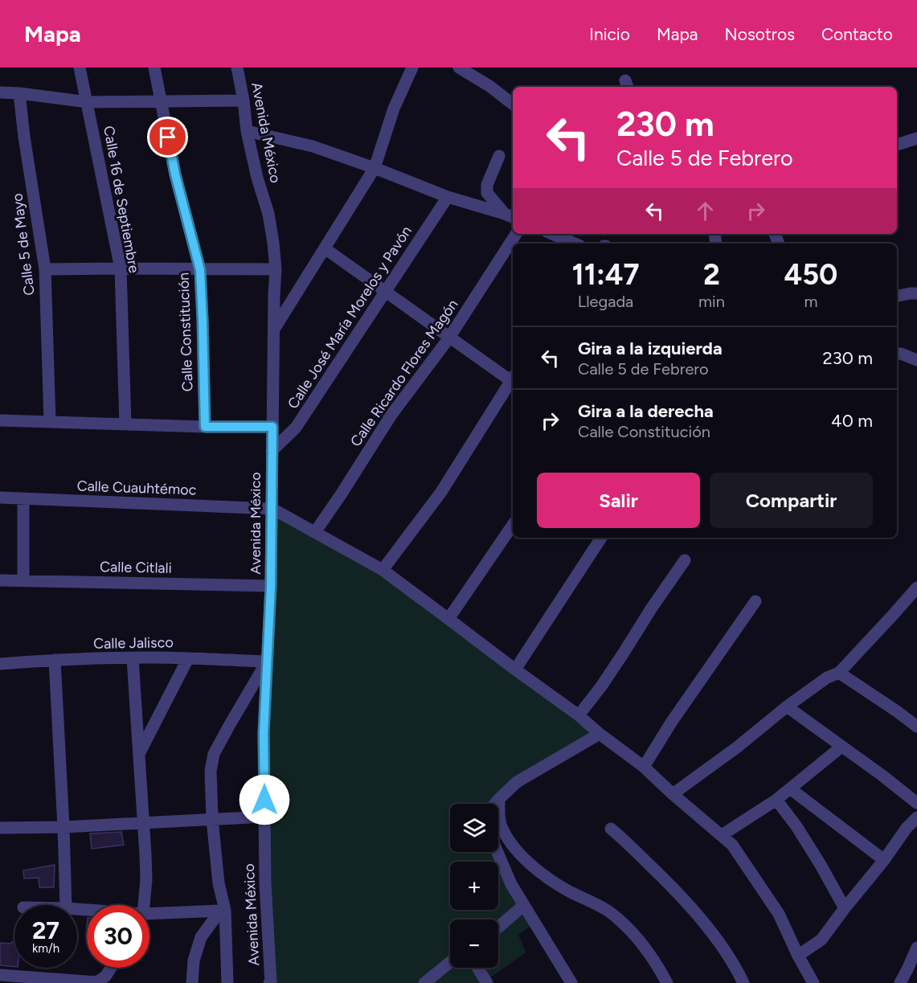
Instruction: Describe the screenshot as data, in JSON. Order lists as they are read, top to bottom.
{
  "streets": {
    "street": [
      "Avenida México",
      "Calle 16 de Septiembre",
      "Calle 5 de Mayo",
      "Calle José María Morelos y Pavón",
      "Calle Constitución",
      "Calle Ricardo Flores Magón",
      "Calle Cuauhtémoc",
      "Calle Citlali",
      "Calle Jalisco"
    ]
  },
  "crossings": [
    ["Avenida México", "Calle José María Morelos y Pavón"],
    ["Avenida México", "Calle Cuauhtémoc"],
    ["Avenida México", "Calle Citlali"],
    ["Avenida México", "Calle Jalisco"]
  ],
  "page": {
    "header": "Mapa",
    "nav": [
      "Inicio",
      "Mapa",
      "Nosotros",
      "Contacto"
    ],
    "turn": ["230 m", "Calle 5 de Febrero"],
    "eta": [
      "11:47",
      "Llegada",
      "2",
      "min",
      "450",
      "m"
    ],
    "list": [
      {
        "name": "Gira a la izquierda",
        "note": "Calle 5 de Febrero",
        "value": "230 m"
      },
      {
        "name": "Gira a la derecha",
        "note": "Calle Constitución",
        "value": "40 m"
      }
    ],
    "buttons": ["Salir", "Compartir"],
    "map_buttons": ["+", "−"],
    "speed": "27 km/h",
    "limit": "30"
  }
}
